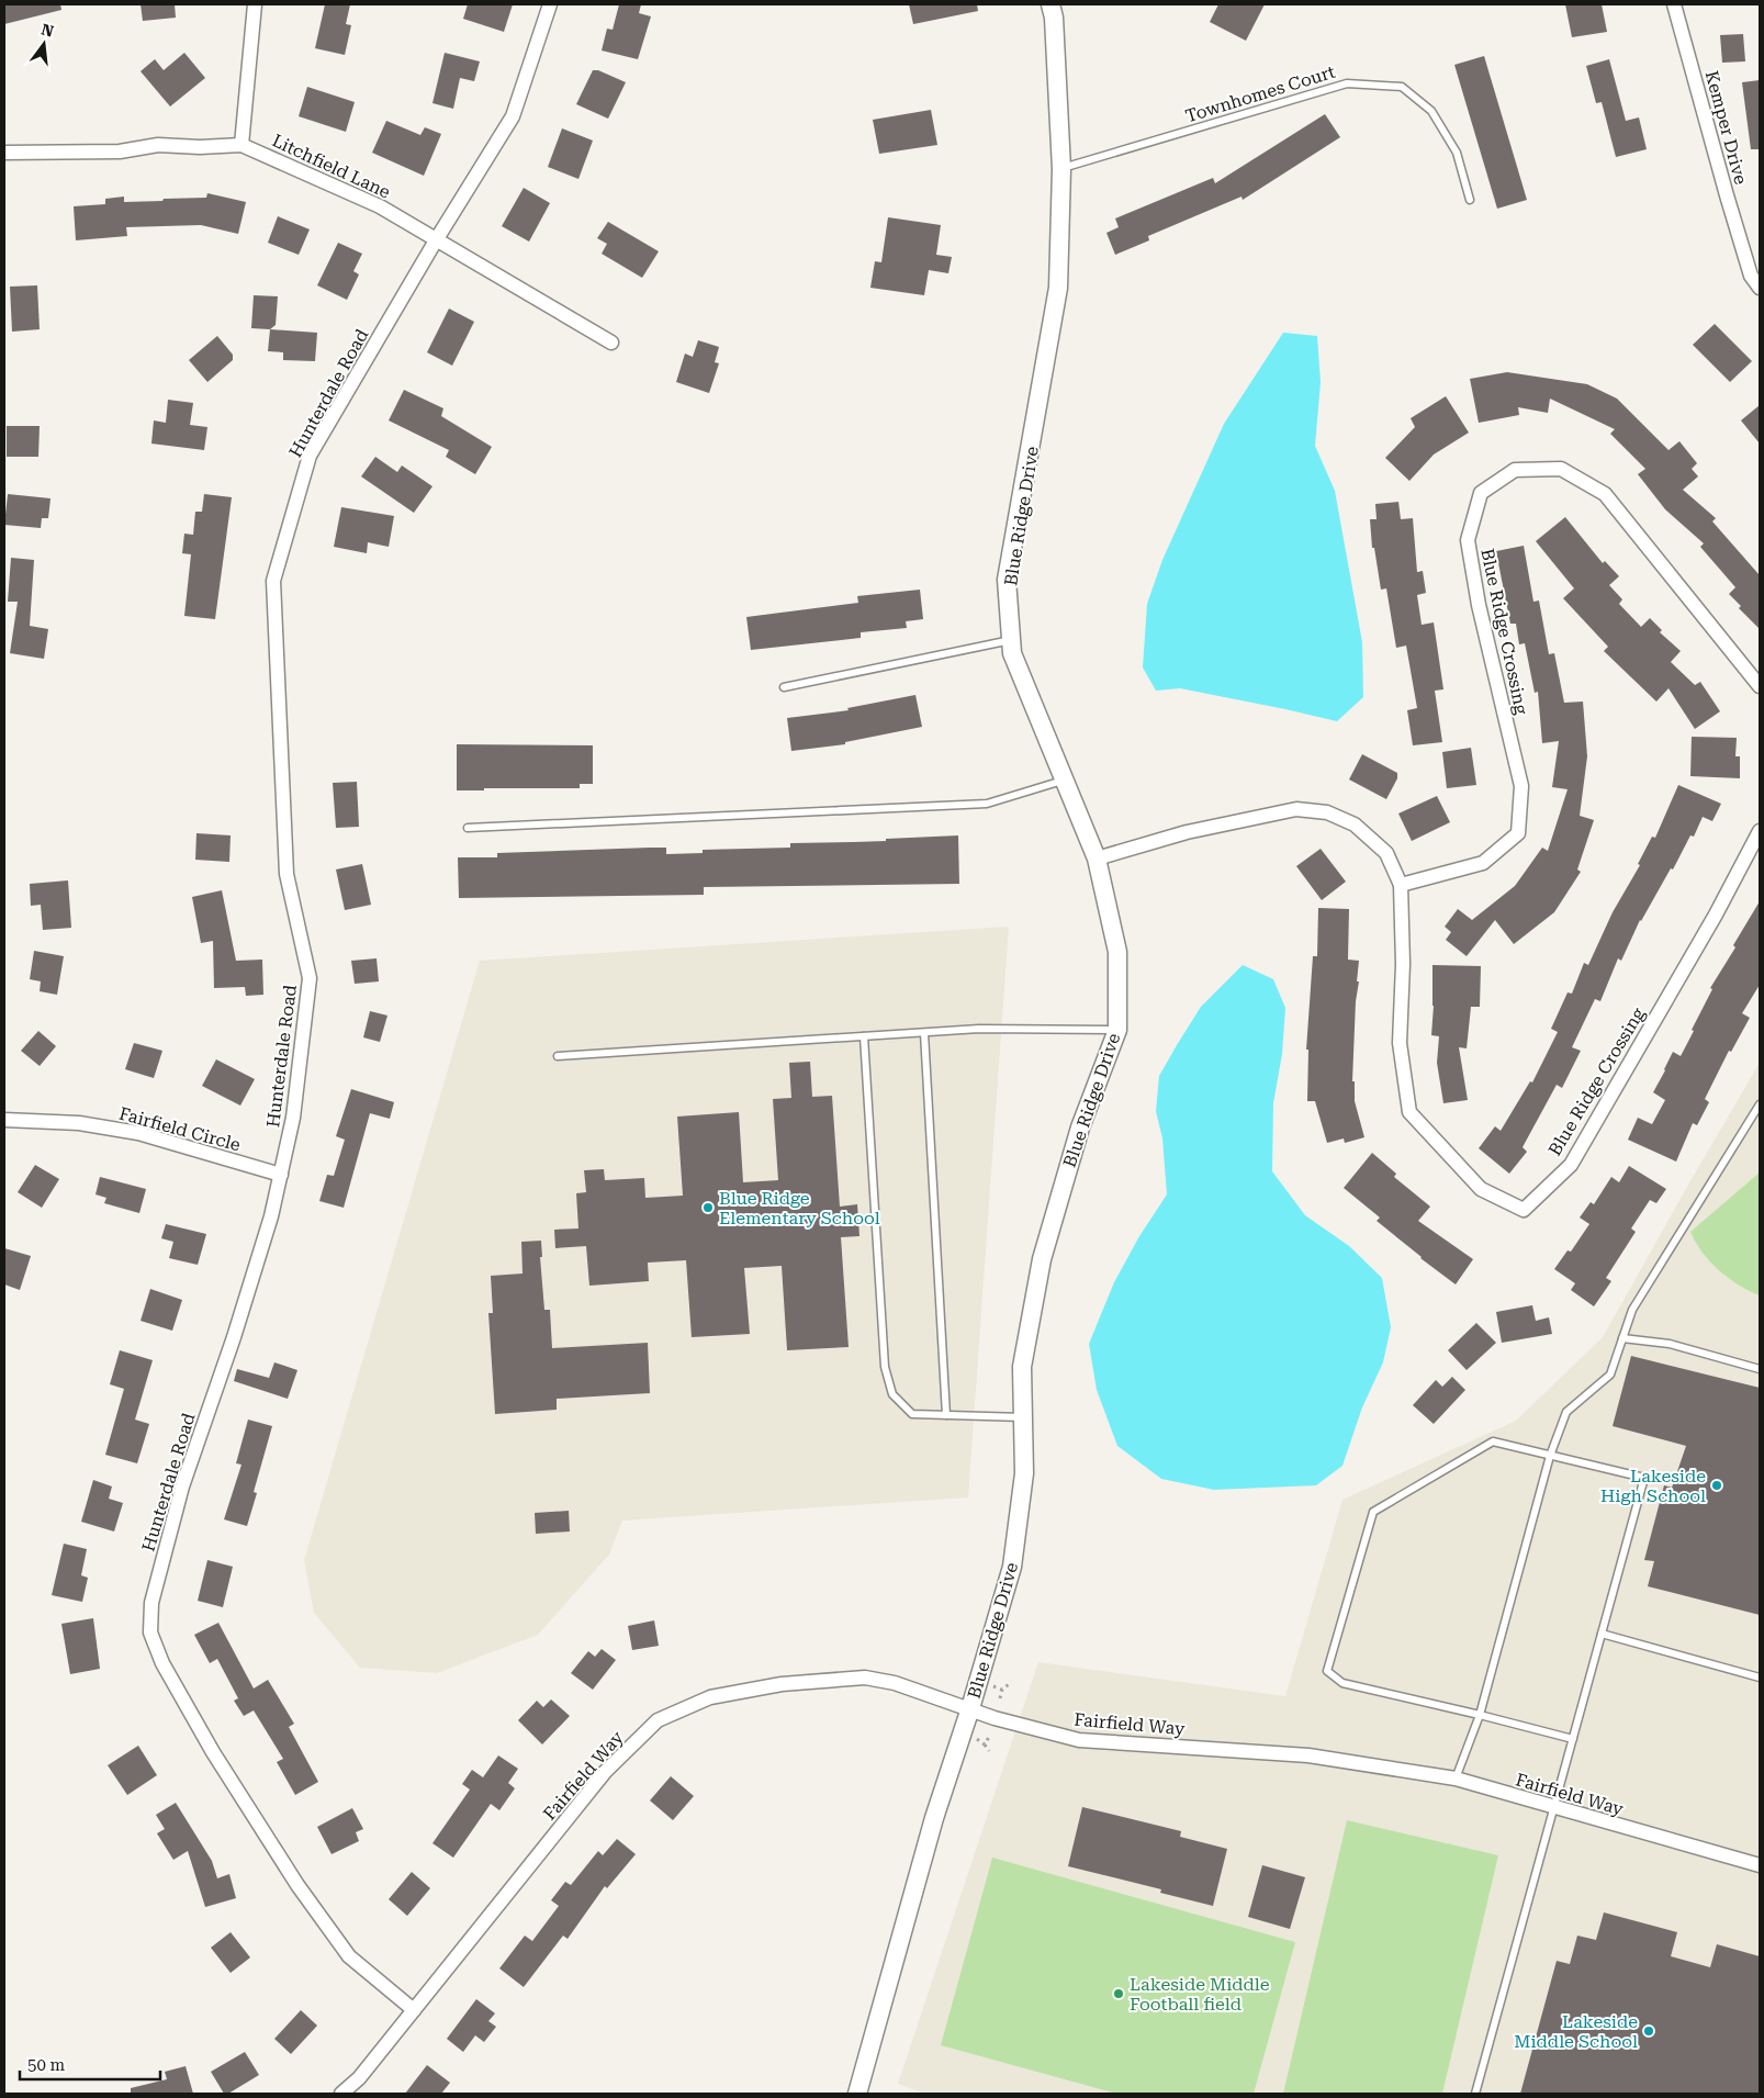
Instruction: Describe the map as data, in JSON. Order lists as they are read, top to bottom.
{
  "streets": {
    "street": [
      "Kemper Drive",
      "Litchfield Lane",
      "Hunterdale Road",
      "Blue Ridge Drive",
      "Blue Ridge Crossing",
      "Fairfield Circle",
      "Fairfield Way"
    ],
    "lane": ["Townhomes Court"]
  },
  "crossings": [
    ["Townhomes Court", "Blue Ridge Drive"],
    ["Litchfield Lane", "Hunterdale Road"],
    ["Hunterdale Road", "Fairfield Circle"],
    ["Hunterdale Road", "Fairfield Way"],
    ["Blue Ridge Drive", "Blue Ridge Crossing"],
    ["Blue Ridge Drive", "Fairfield Way"]
  ],
  "places": [
    "Blue Ridge Elementary School",
    "Lakeside High School",
    "Lakeside Middle Football field",
    "Lakeside Middle School"
  ],
  "scale_bar": "50 m",
  "north": "top"
}
